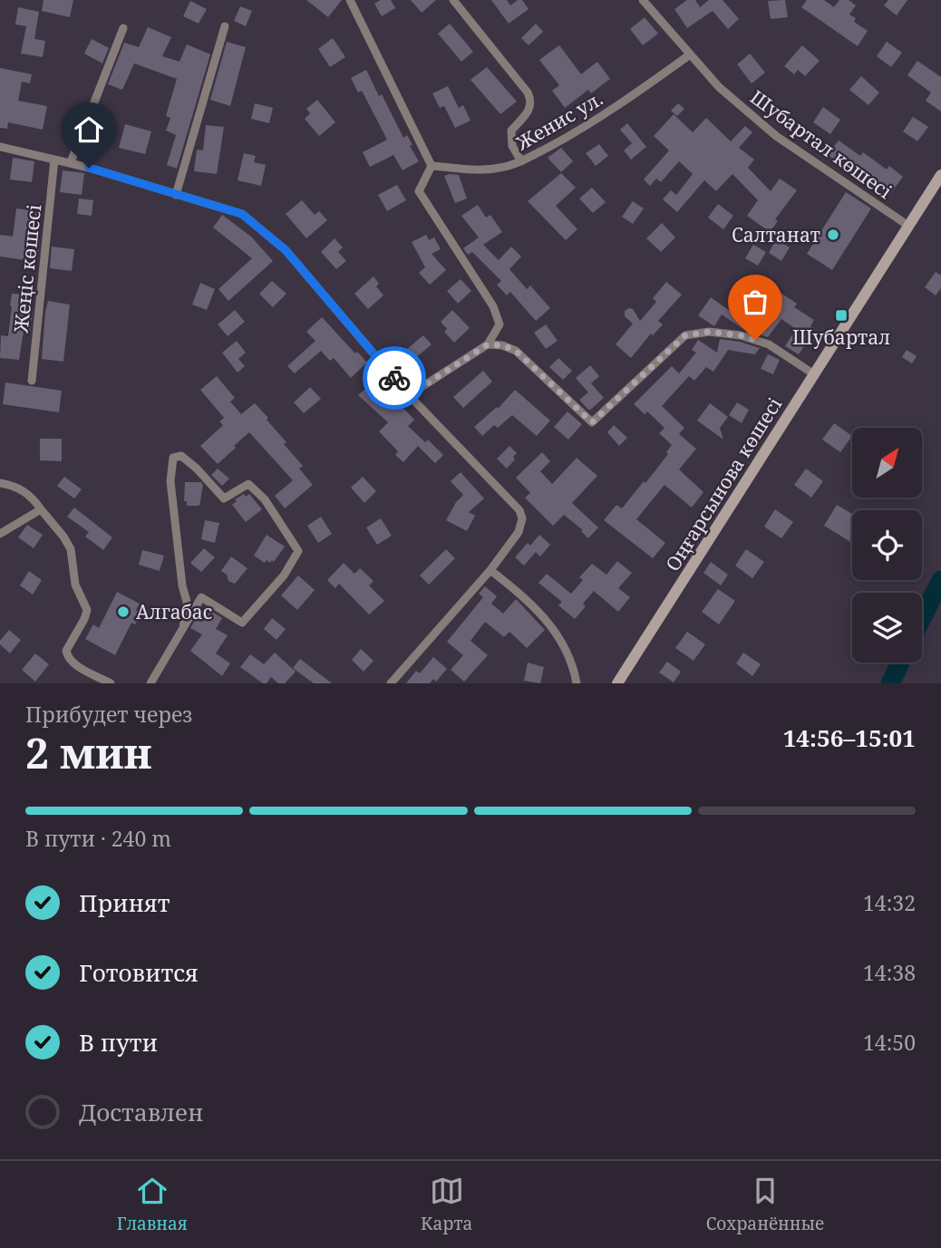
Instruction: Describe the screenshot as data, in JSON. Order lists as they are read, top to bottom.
{
  "streets": {
    "main road": ["Оңғарсынова көшесі"],
    "street": ["Женис ул.", "Шубартал көшесі", "Жеңіс көшесі"]
  },
  "crossings": [
    ["Женис ул.", "Шубартал көшесі"],
    ["Шубартал көшесі", "Оңғарсынова көшесі"]
  ],
  "places": {
    "other": ["Салтанат", "Алгабас"],
    "transit": ["Шубартал"]
  },
  "north": "top right",
  "page": {
    "heading": ["2 мин", "Прибудет через", "14:56–15:01"],
    "bar": "В пути · 240 m",
    "list": [
      ["Принят", "14:32"],
      ["Готовится", "14:38"],
      ["В пути", "14:50"],
      "Доставлен"
    ],
    "tabs": ["Главная", "Карта", "Сохранённые"]
  }
}
